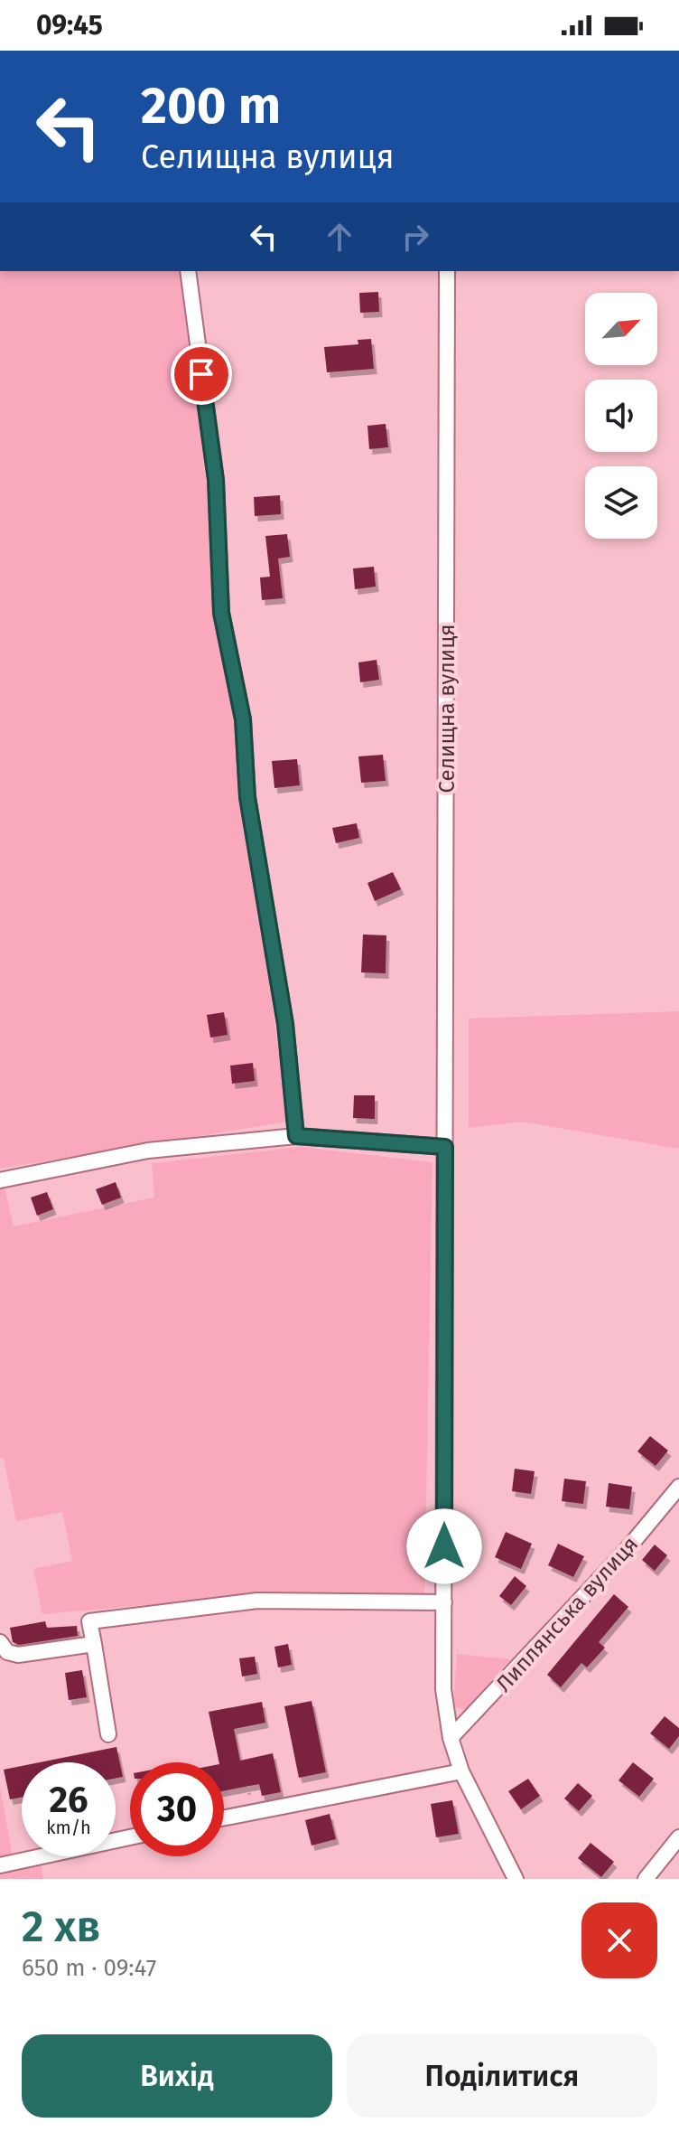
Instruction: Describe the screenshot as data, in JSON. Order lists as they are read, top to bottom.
{
  "streets": {
    "street": ["Селищна вулиця", "Липлянська вулиця"]
  },
  "crossings": [
    ["Селищна вулиця", "Липлянська вулиця"]
  ],
  "north": "top right",
  "page": {
    "status": "09:45",
    "turn": ["200 m", "Селищна вулиця"],
    "speed": "26 km/h",
    "limit": "30",
    "heading": ["2 хв", "650 m · 09:47"],
    "buttons": ["Вихід", "Поділитися"]
  }
}
